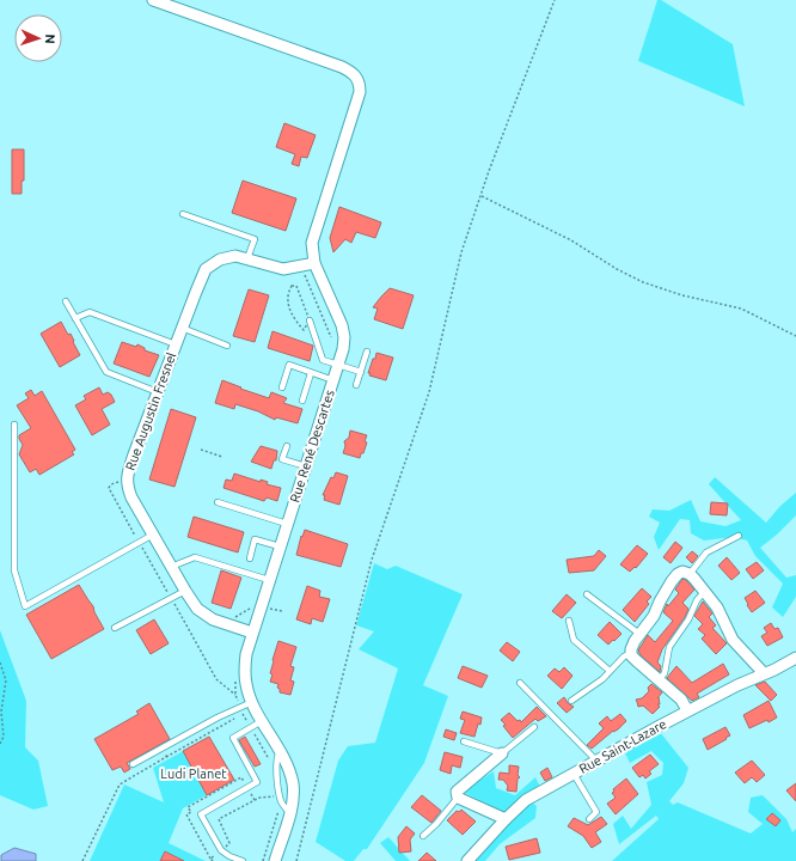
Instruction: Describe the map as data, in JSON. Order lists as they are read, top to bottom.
{
  "streets": {
    "street": ["Rue Augustin Fresnel", "Rue René Descartes", "Rue Saint-Lazare"]
  },
  "crossings": [
    ["Rue Augustin Fresnel", "Rue René Descartes"]
  ],
  "parks": ["Ludi Planet"],
  "north": "right"
}
